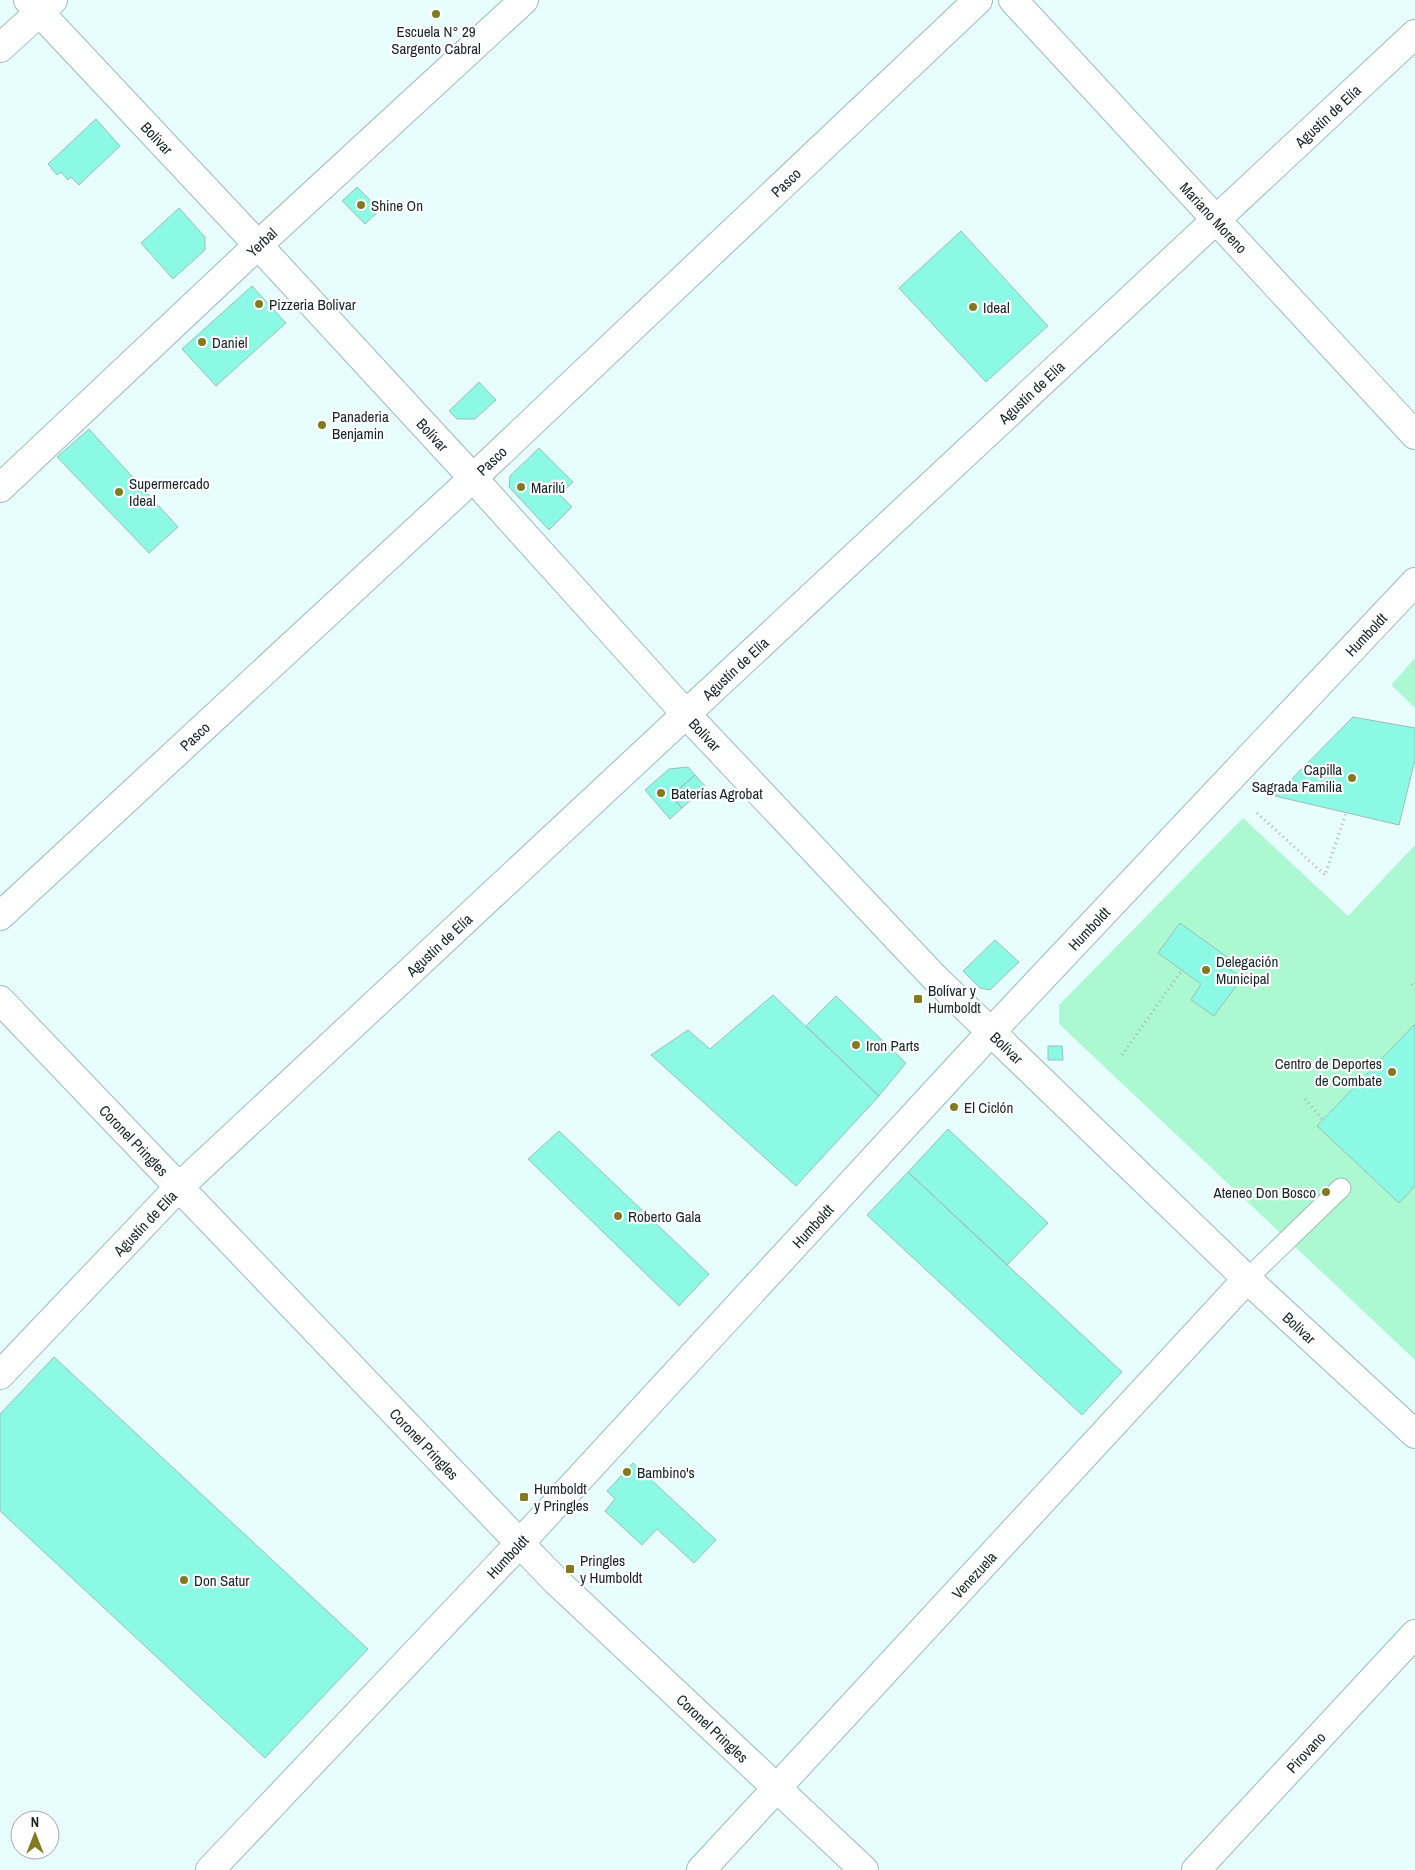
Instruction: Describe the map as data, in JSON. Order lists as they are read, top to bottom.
{
  "streets": {
    "street": [
      "Agustín de Elía",
      "Bolívar",
      "Pasco",
      "Mariano Moreno",
      "Yerbal",
      "Humboldt",
      "Coronel Pringles",
      "Venezuela",
      "Pirovano"
    ]
  },
  "crossings": [
    ["Agustín de Elía", "Bolívar"],
    ["Agustín de Elía", "Mariano Moreno"],
    ["Agustín de Elía", "Coronel Pringles"],
    ["Bolívar", "Pasco"],
    ["Bolívar", "Yerbal"],
    ["Bolívar", "Humboldt"],
    ["Bolívar", "Venezuela"],
    ["Humboldt", "Coronel Pringles"],
    ["Coronel Pringles", "Venezuela"]
  ],
  "places": {
    "other": [
      "Escuela N° 29 Sargento Cabral",
      "Shine On",
      "Pizzeria Bolivar",
      "Ideal",
      "Daniel",
      "Panaderia Benjamin",
      "Marilú",
      "Supermercado Ideal",
      "Capilla Sagrada Familia",
      "Baterías Agrobat",
      "Delegación Municipal",
      "Iron Parts",
      "Centro de Deportes de Combate",
      "El Ciclón",
      "Ateneo Don Bosco",
      "Roberto Gala",
      "Bambino's",
      "Don Satur"
    ],
    "transit": ["Bolívar y Humboldt", "Humboldt y Pringles", "Pringles y Humboldt"]
  },
  "north": "top"
}
